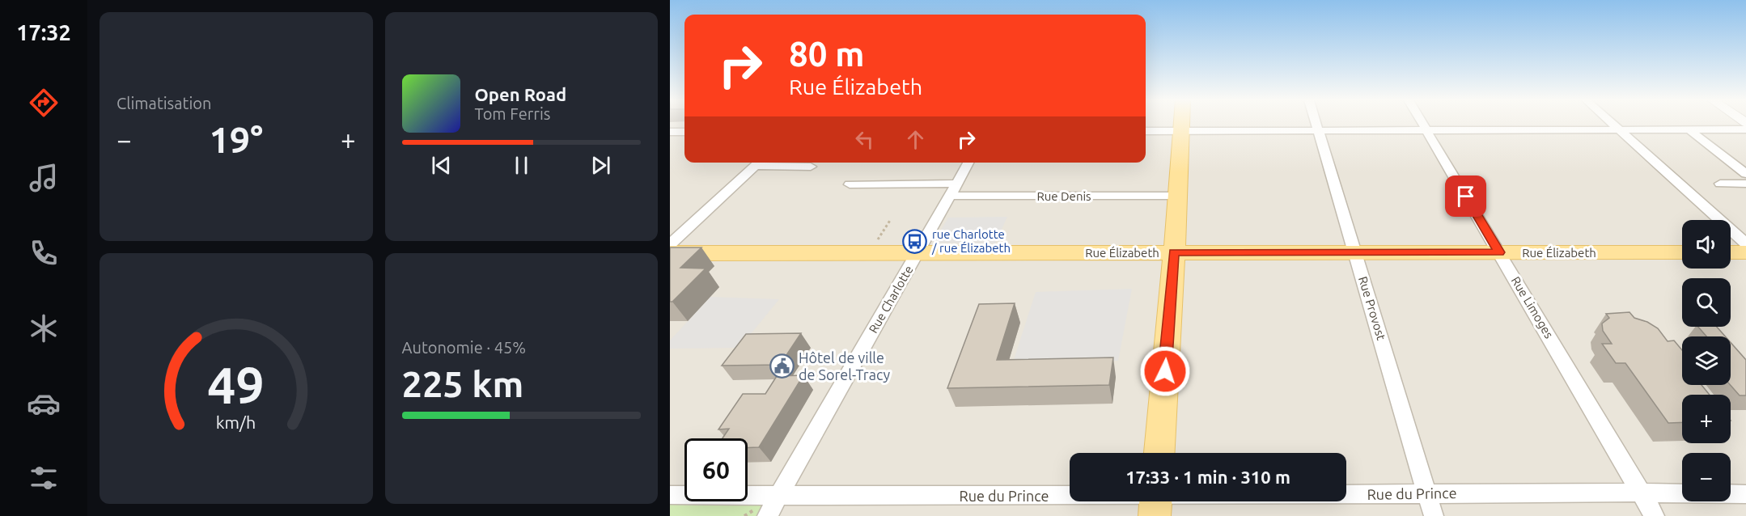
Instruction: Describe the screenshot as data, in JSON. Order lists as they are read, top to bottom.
{
  "streets": {
    "main road": ["Rue Élizabeth"],
    "street": [
      "Rue Denis",
      "Rue Charlotte",
      "Rue Limoges",
      "Rue Provost",
      "Rue du Prince"
    ]
  },
  "crossings": [
    ["Rue Denis", "Rue Charlotte"],
    ["Rue Élizabeth", "Rue Charlotte"],
    ["Rue Élizabeth", "Rue Limoges"],
    ["Rue Élizabeth", "Rue Provost"],
    ["Rue Charlotte", "Rue du Prince"],
    ["Rue Limoges", "Rue du Prince"],
    ["Rue Provost", "Rue du Prince"]
  ],
  "places": {
    "bus stop": ["rue Charlotte / rue Élizabeth"],
    "public building": ["Hôtel de ville de Sorel-Tracy"]
  },
  "page": {
    "tabs": "17:32",
    "tile": [
      "Climatisation",
      ["Autonomie · 45%", "225 km"]
    ],
    "turn": ["80 m", "Rue Élizabeth"],
    "song": ["Open Road", "Tom Ferris"],
    "heat": ["−", "19°", "+"],
    "map_buttons": ["+", "−"],
    "limit": "60",
    "trip": "17:33 · 1 min · 310 m",
    "gauge": ["49", "km/h"]
  }
}
